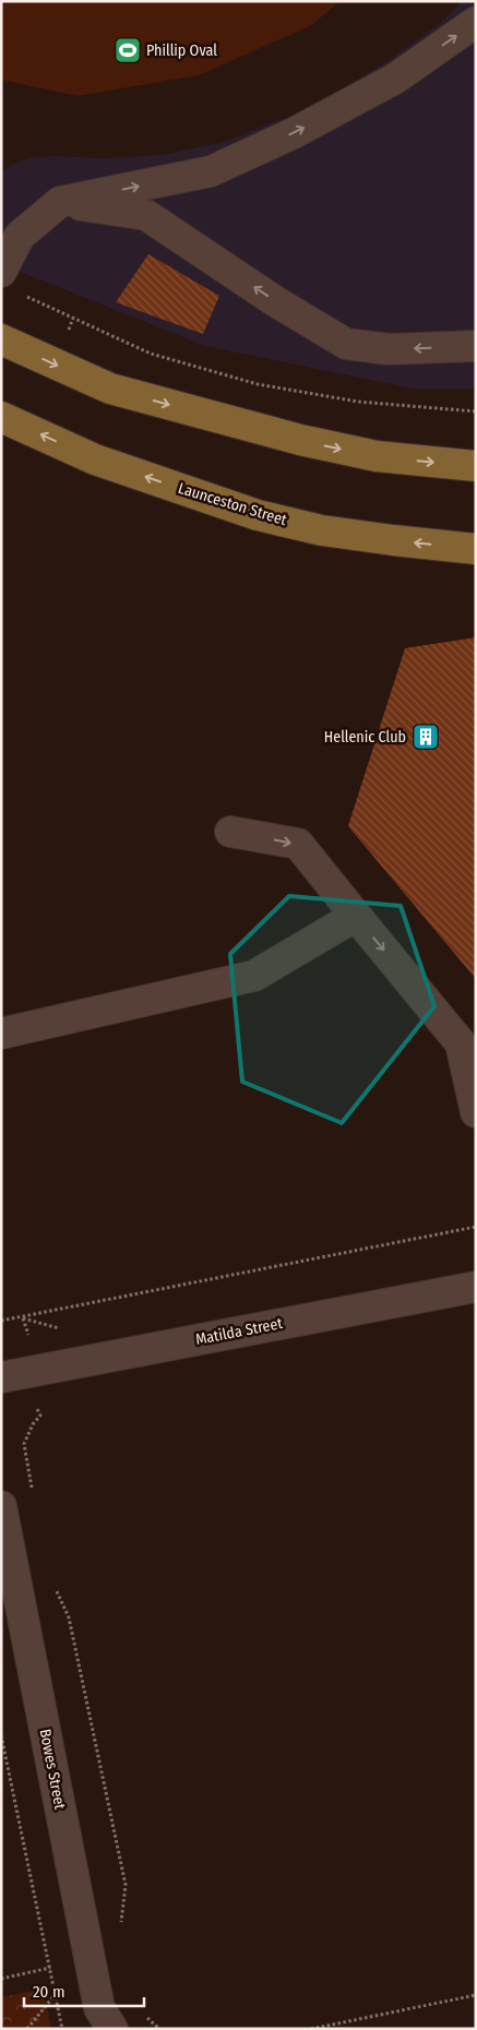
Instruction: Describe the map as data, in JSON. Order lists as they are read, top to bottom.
{
  "streets": {
    "main road": ["Launceston Street"],
    "street": ["Matilda Street", "Bowes Street"]
  },
  "places": {
    "sports": ["Phillip Oval"],
    "building": ["Hellenic Club"]
  },
  "scale_bar": "20 m"
}
